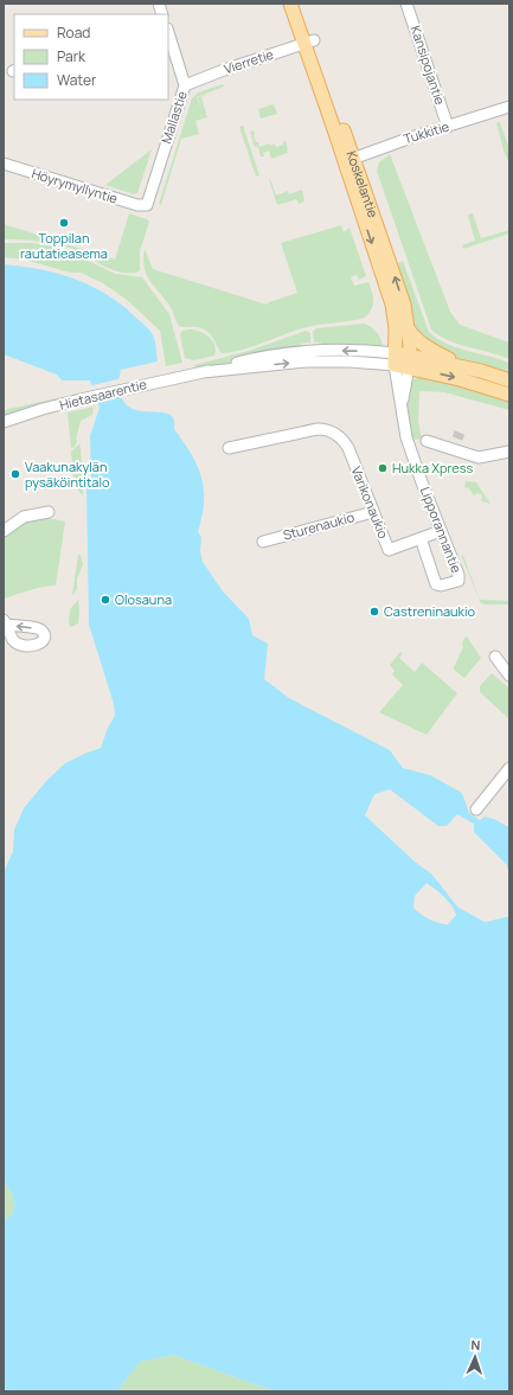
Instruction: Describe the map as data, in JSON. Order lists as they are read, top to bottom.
{
  "streets": {
    "main road": ["Koskelantie"],
    "street": [
      "Vierretie",
      "Kansipojantie",
      "Mallastie",
      "Tukkitie",
      "Höyrymyllyntie",
      "Hietasaarentie",
      "Varikonaukio",
      "Sturenaukio",
      "Lipporannantie"
    ]
  },
  "crossings": [
    ["Vierretie", "Mallastie"],
    ["Vierretie", "Koskelantie"],
    ["Kansipojantie", "Tukkitie"],
    ["Mallastie", "Höyrymyllyntie"],
    ["Tukkitie", "Koskelantie"],
    ["Koskelantie", "Hietasaarentie"],
    ["Koskelantie", "Lipporannantie"],
    ["Hietasaarentie", "Lipporannantie"],
    ["Varikonaukio", "Sturenaukio"],
    ["Varikonaukio", "Lipporannantie"]
  ],
  "places": [
    "Toppilan rautatieasema",
    "Hukka Xpress",
    "Vaakunakylän pysäköintitalo",
    "Olosauna",
    "Castreninaukio"
  ],
  "legend": ["Road", "Park", "Water"],
  "north": "top"
}
